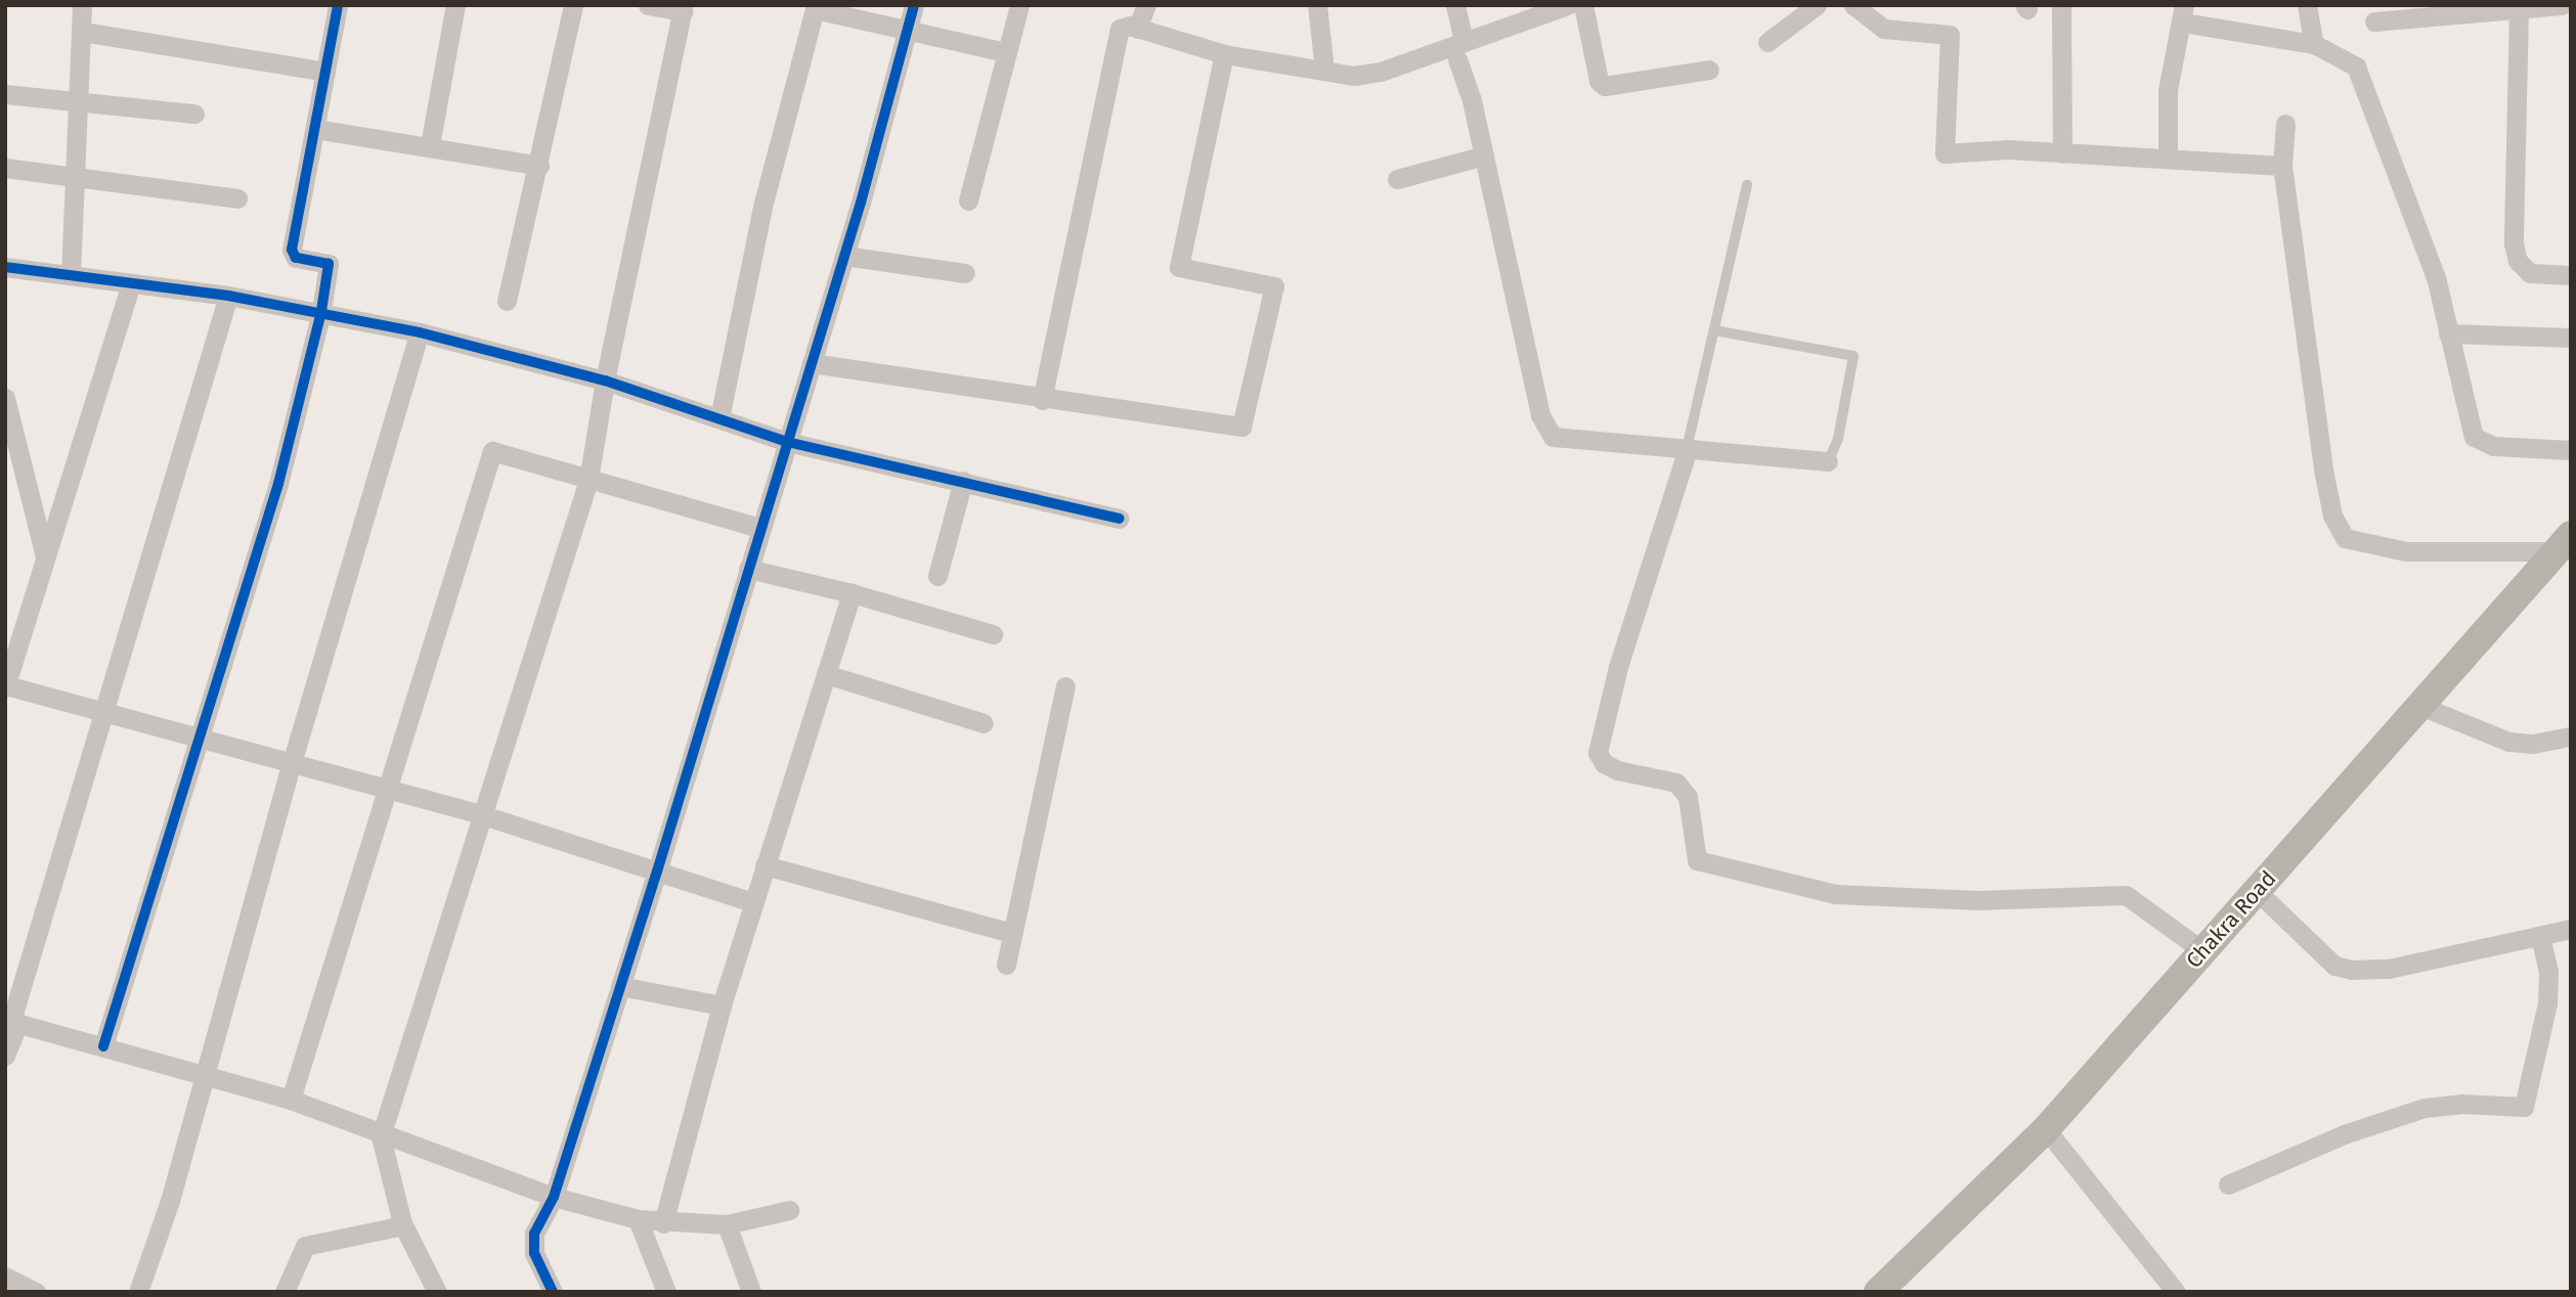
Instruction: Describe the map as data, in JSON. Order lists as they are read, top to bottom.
{
  "streets": {
    "main road": ["Chakra Road"]
  }
}
